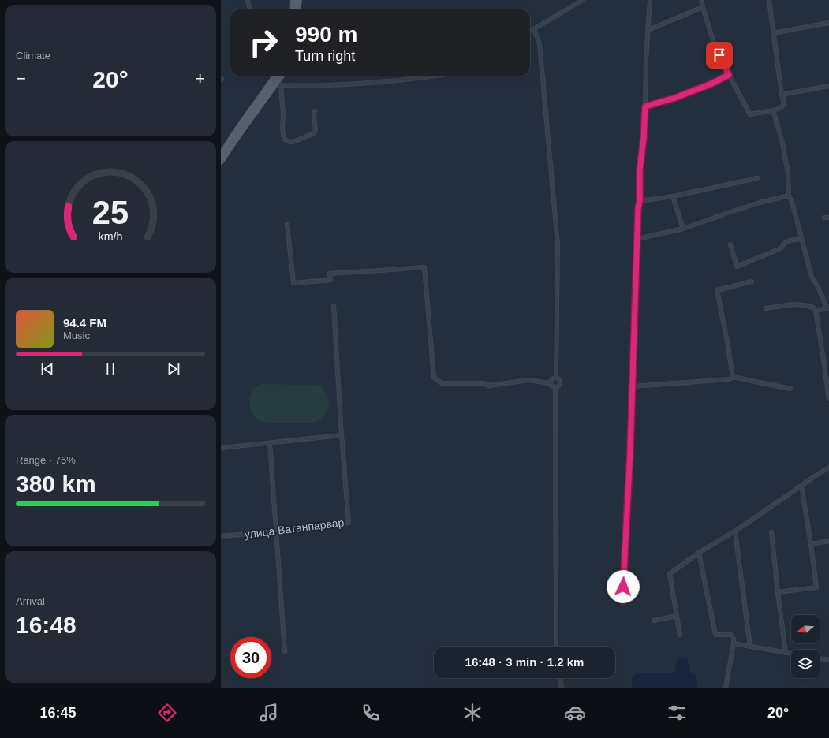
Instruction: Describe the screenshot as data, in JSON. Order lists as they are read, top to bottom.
{
  "streets": {
    "street": ["улица Ватанпарвар"]
  },
  "north": "left",
  "page": {
    "tile": [
      "Climate",
      ["Range · 76%", "380 km"],
      ["Arrival", "16:48"]
    ],
    "turn": ["990 m", "Turn right"],
    "heat": ["−", "20°", "+"],
    "song": ["94.4 FM", "Music"],
    "limit": "30",
    "trip": "16:48 · 3 min · 1.2 km",
    "tabs": ["16:45", "20°"],
    "gauge": ["25", "km/h"]
  }
}
